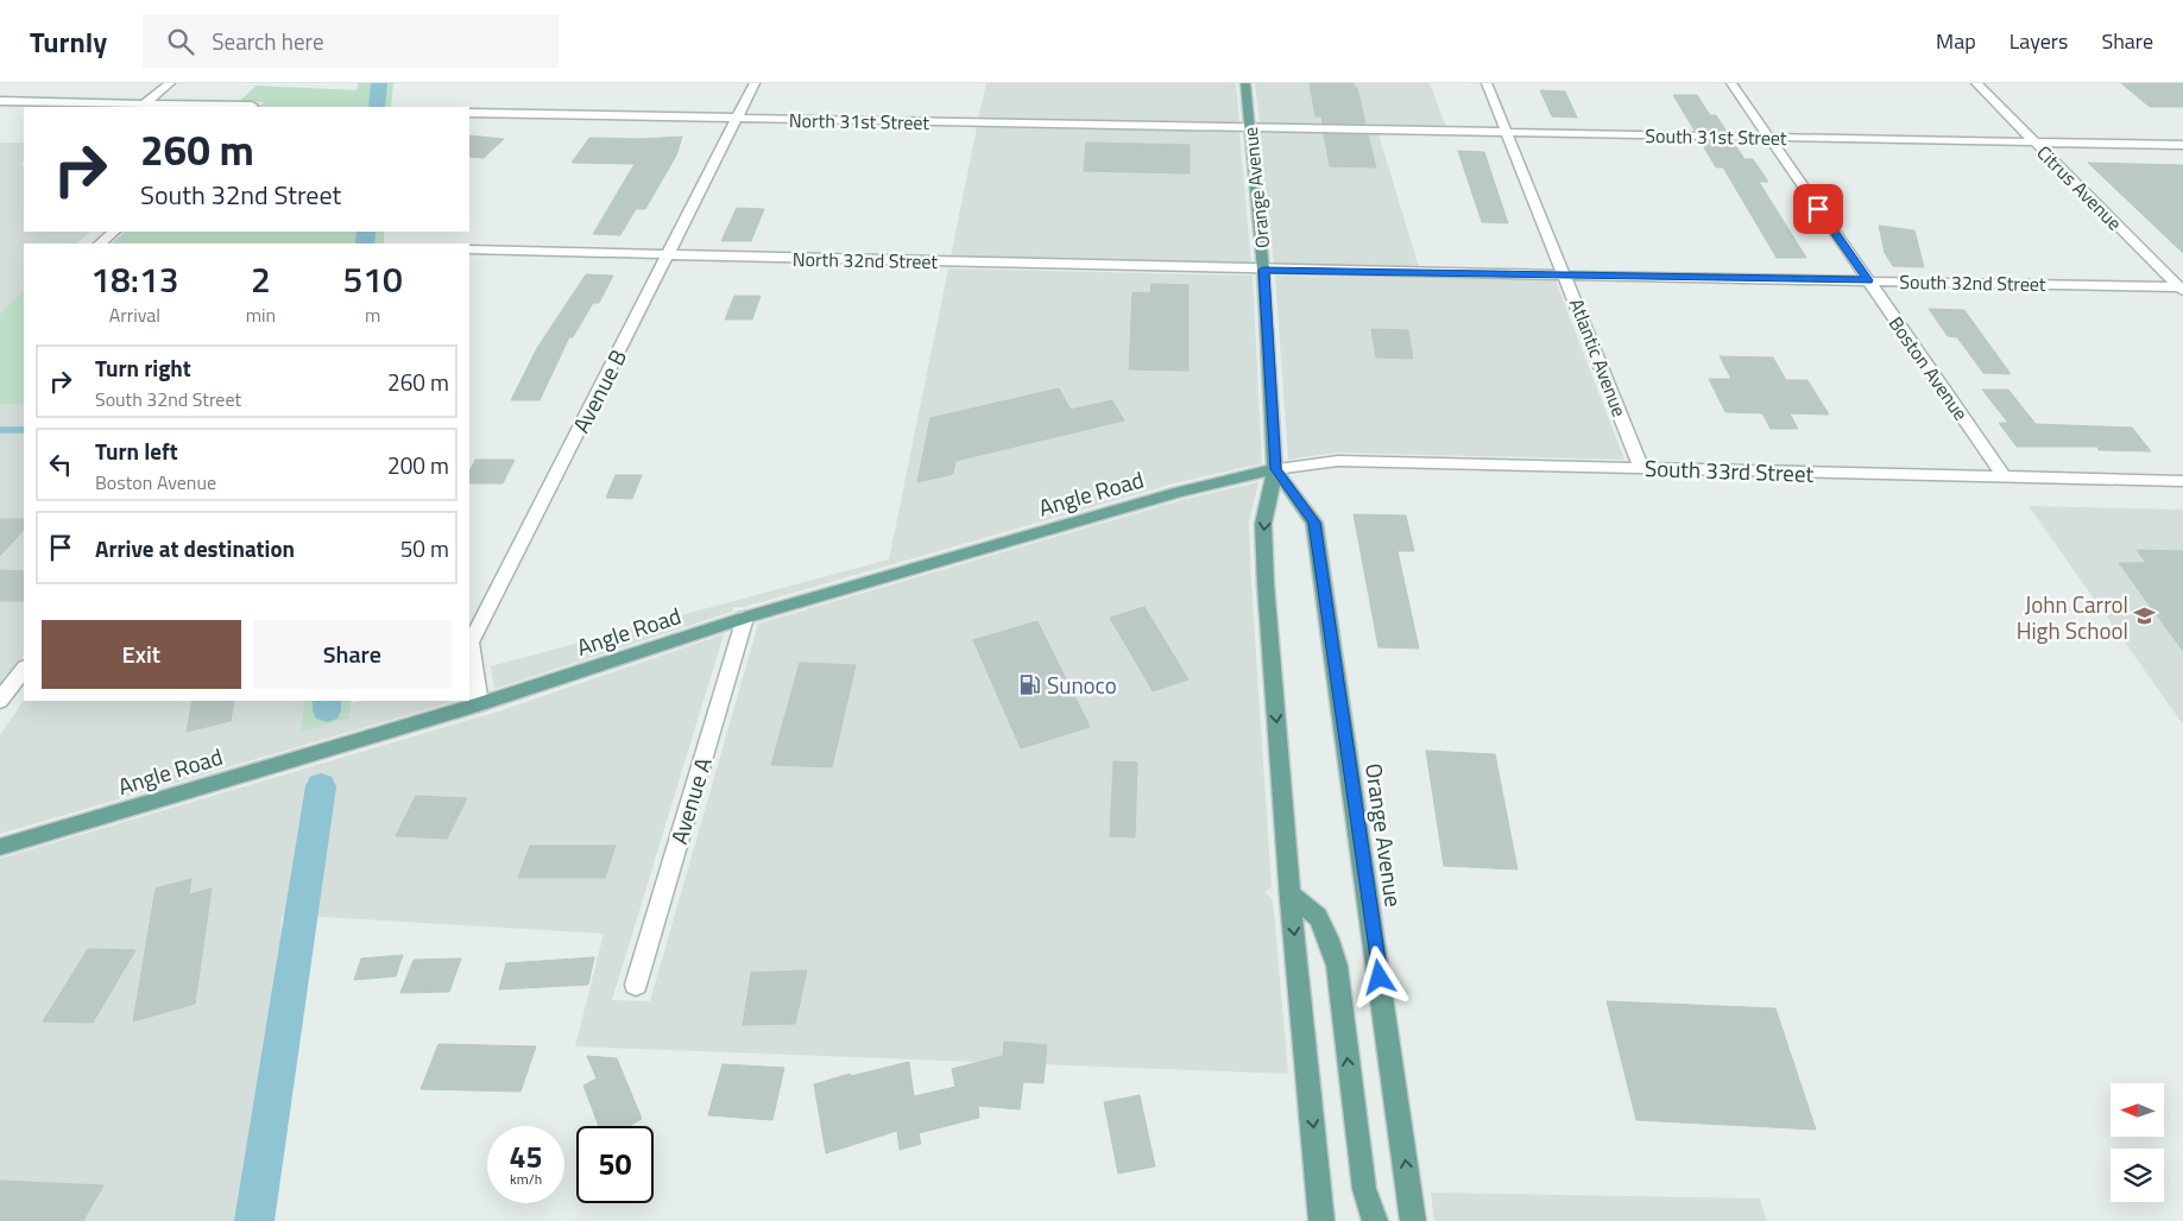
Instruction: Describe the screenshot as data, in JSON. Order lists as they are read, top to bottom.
{
  "streets": {
    "main road": ["Orange Avenue", "Angle Road"],
    "street": [
      "North 31st Street",
      "South 31st Street",
      "Citrus Avenue",
      "North 32nd Street",
      "South 32nd Street",
      "Atlantic Avenue",
      "Boston Avenue",
      "Avenue B",
      "South 33rd Street",
      "Avenue A"
    ]
  },
  "crossings": [
    ["North 31st Street", "South 31st Street"],
    ["North 31st Street", "Orange Avenue"],
    ["North 31st Street", "Avenue B"],
    ["South 31st Street", "Orange Avenue"],
    ["South 31st Street", "Citrus Avenue"],
    ["South 31st Street", "Atlantic Avenue"],
    ["South 31st Street", "Boston Avenue"],
    ["Orange Avenue", "North 32nd Street"],
    ["Orange Avenue", "South 32nd Street"],
    ["Orange Avenue", "South 33rd Street"],
    ["Orange Avenue", "Angle Road"],
    ["Citrus Avenue", "South 32nd Street"],
    ["North 32nd Street", "South 32nd Street"],
    ["North 32nd Street", "Avenue B"],
    ["South 32nd Street", "Atlantic Avenue"],
    ["South 32nd Street", "Boston Avenue"],
    ["Atlantic Avenue", "South 33rd Street"],
    ["Boston Avenue", "South 33rd Street"],
    ["Avenue B", "Angle Road"],
    ["South 33rd Street", "Angle Road"],
    ["Angle Road", "Avenue A"]
  ],
  "places": {
    "school or university": ["John Carrol High School"],
    "fuel station": ["Sunoco"]
  },
  "north": "left",
  "page": {
    "header": "Turnly",
    "search": "Search here",
    "nav": ["Map", "Layers", "Share"],
    "turn": ["260 m", "South 32nd Street"],
    "eta": [
      "18:13",
      "Arrival",
      "2",
      "min",
      "510",
      "m"
    ],
    "list": [
      {
        "name": "Turn right",
        "note": "South 32nd Street",
        "value": "260 m"
      },
      {
        "name": "Turn left",
        "note": "Boston Avenue",
        "value": "200 m"
      },
      {
        "name": "Arrive at destination",
        "value": "50 m"
      }
    ],
    "buttons": ["Exit", "Share"],
    "speed": "45 km/h",
    "limit": "50"
  }
}
